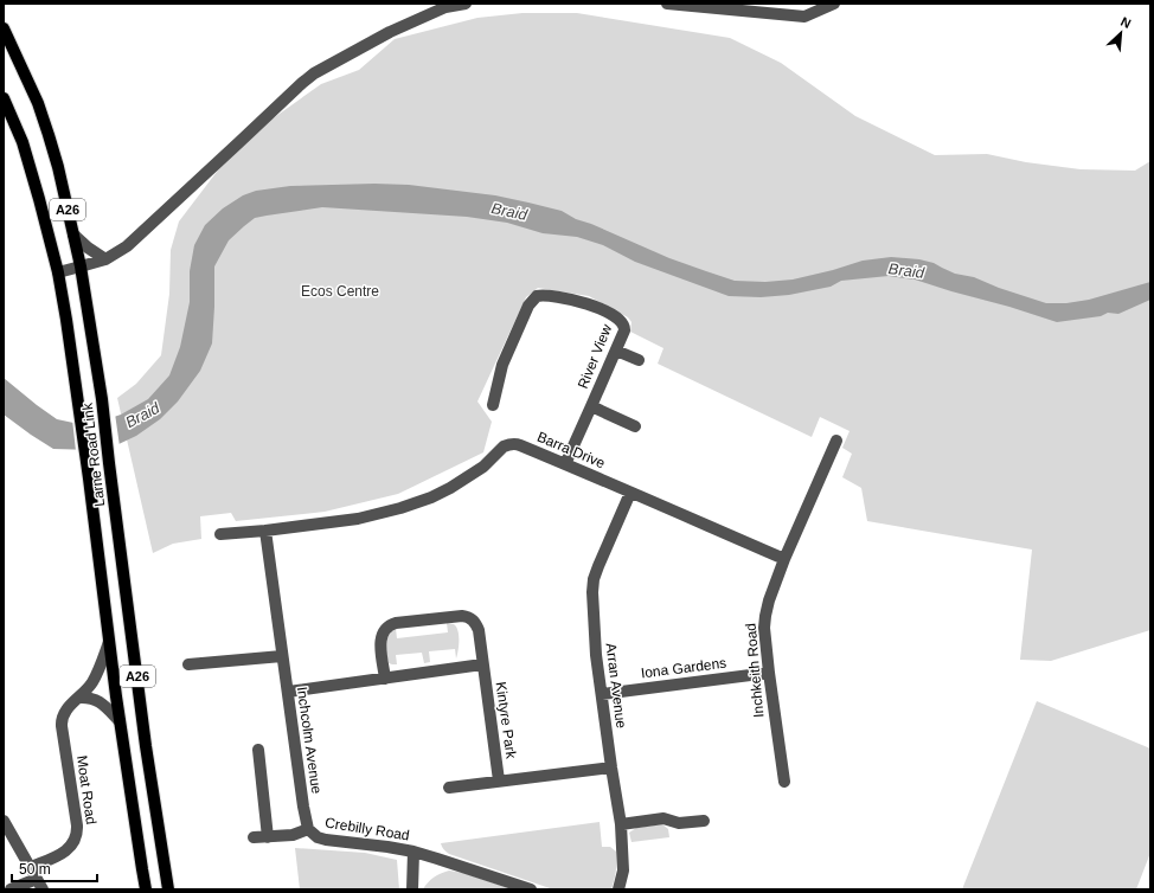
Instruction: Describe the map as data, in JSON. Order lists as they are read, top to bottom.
{
  "streets": {
    "main road": ["A26", "Larne Road Link"],
    "street": [
      "River View",
      "Barra Drive",
      "Iona Gardens",
      "Inchkeith Road",
      "Arran Avenue",
      "Kintyre Park",
      "Inchcolm Avenue",
      "Moat Road",
      "Crebilly Road"
    ]
  },
  "crossings": [
    ["River View", "Barra Drive"],
    ["Barra Drive", "Inchkeith Road"],
    ["Barra Drive", "Arran Avenue"],
    ["Barra Drive", "Inchcolm Avenue"],
    ["Larne Road Link", "Moat Road"],
    ["Iona Gardens", "Inchkeith Road"],
    ["Iona Gardens", "Arran Avenue"],
    ["Arran Avenue", "Kintyre Park"],
    ["Kintyre Park", "Inchcolm Avenue"],
    ["Inchcolm Avenue", "Crebilly Road"]
  ],
  "water": ["Braid"],
  "parks": ["Ecos Centre"],
  "scale_bar": "50 m",
  "north": "top right"
}
